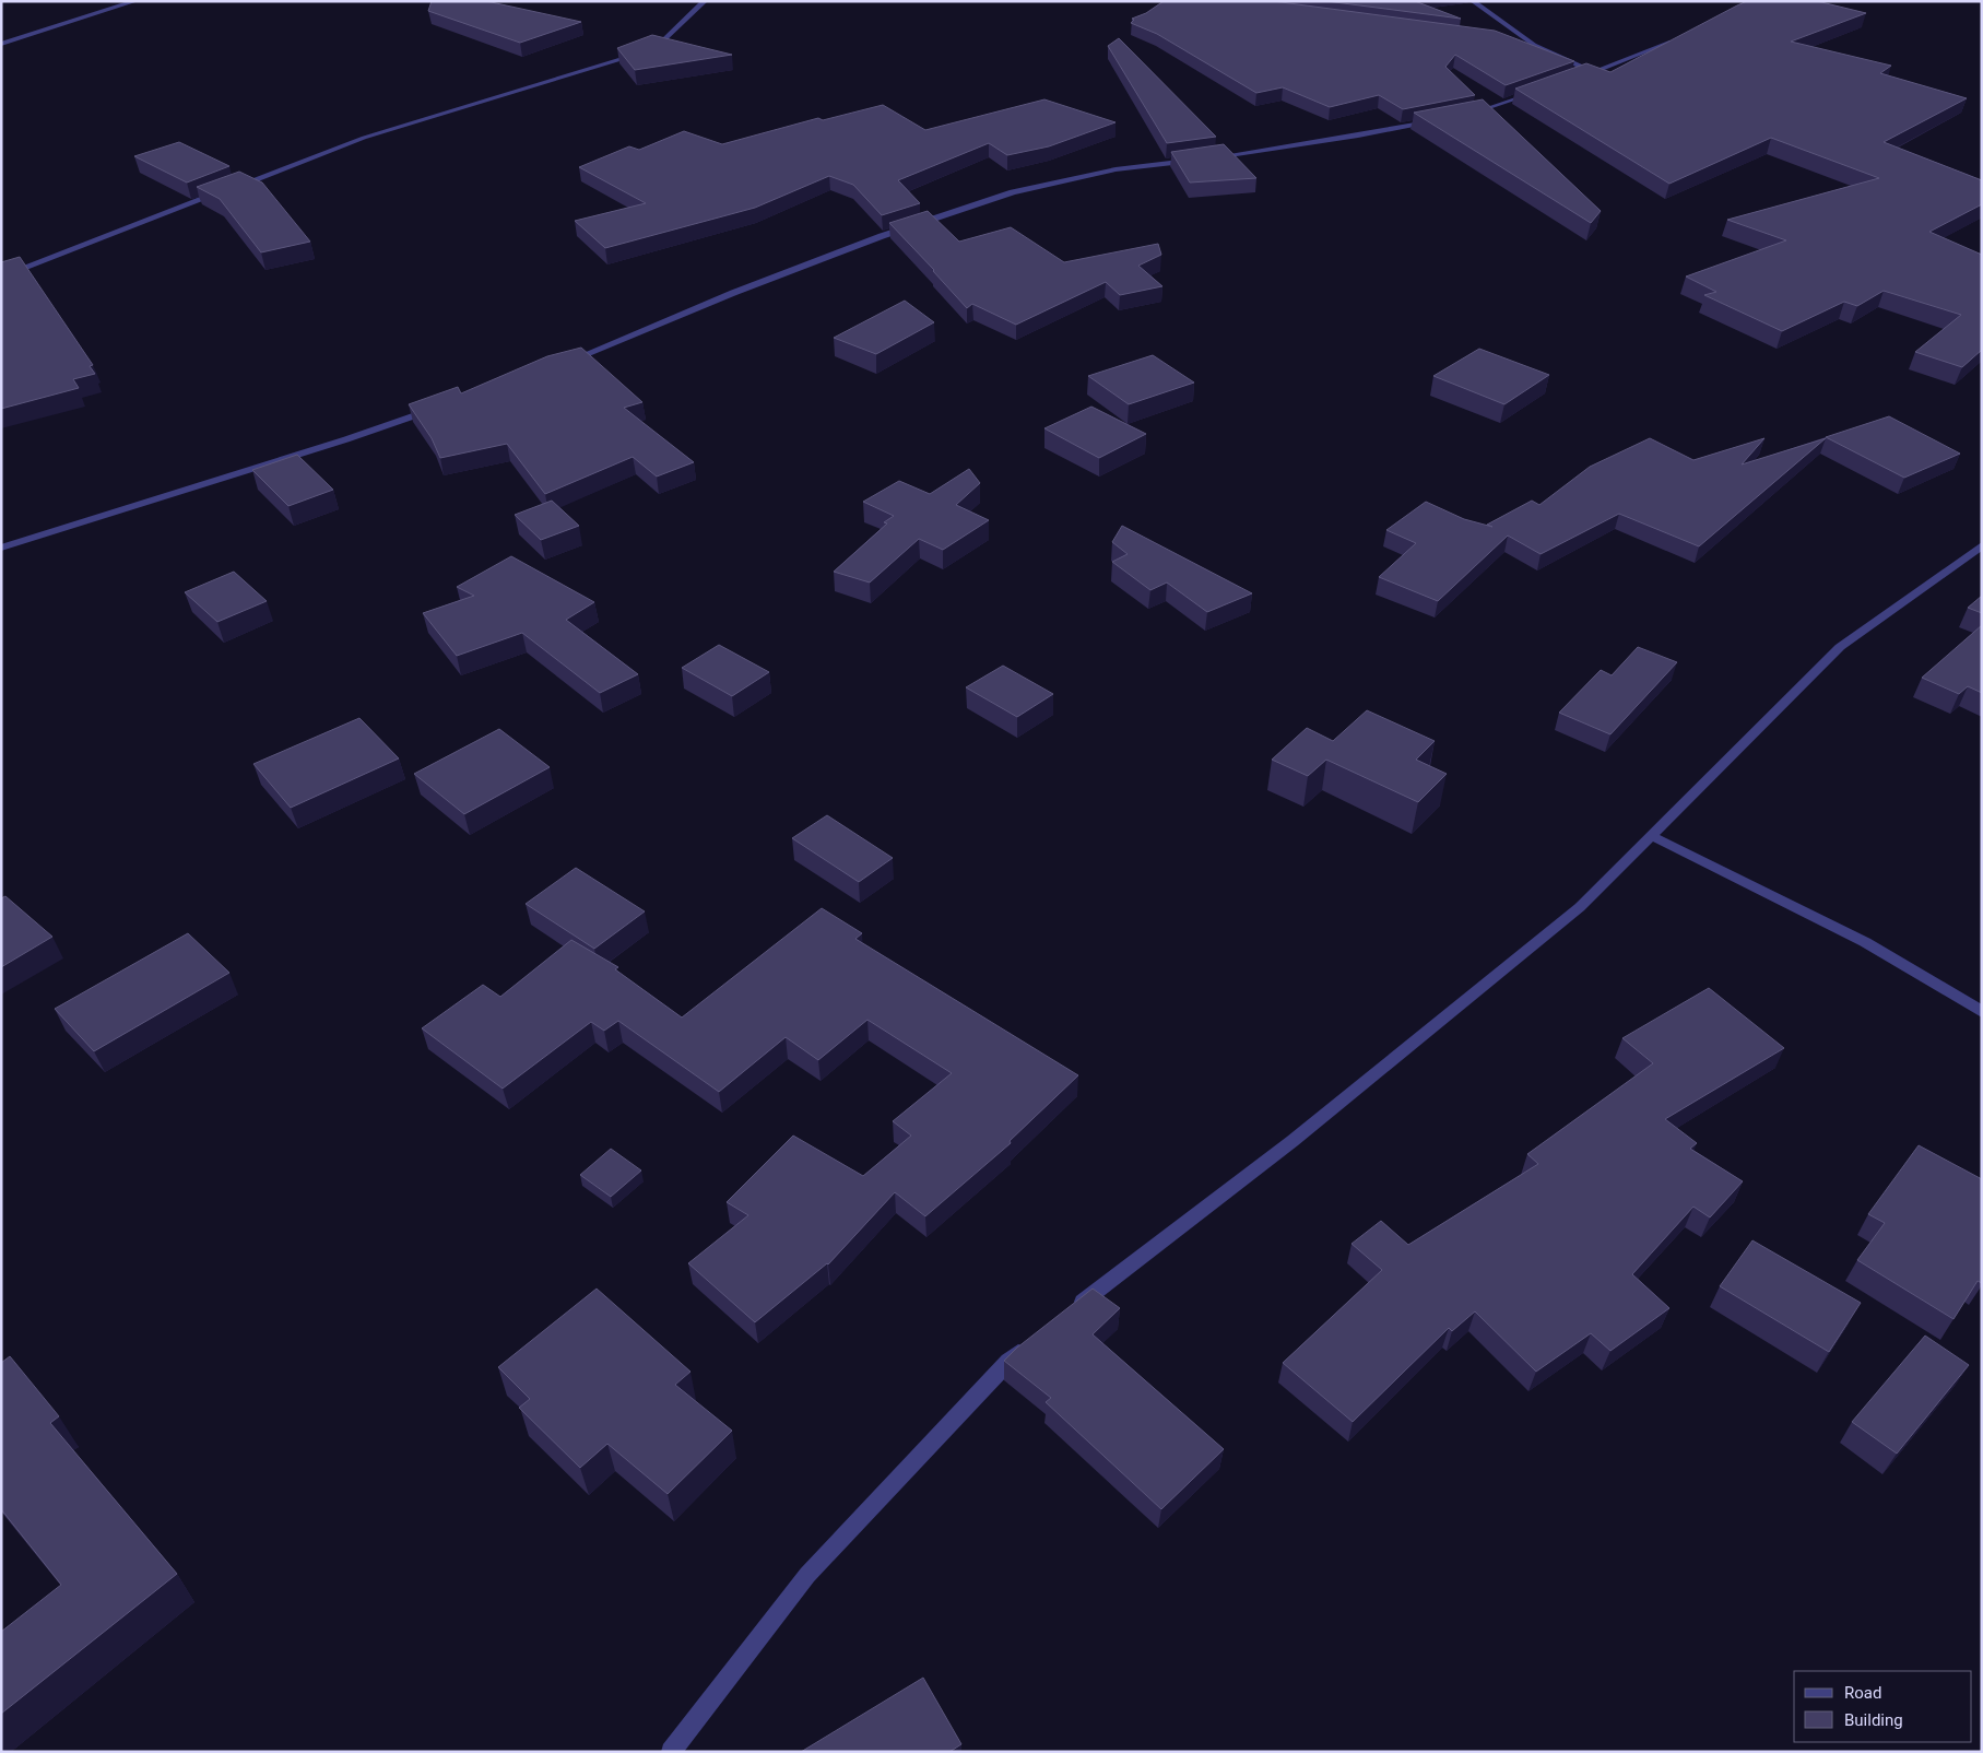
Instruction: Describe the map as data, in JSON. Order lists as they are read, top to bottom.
{
  "legend": ["Road", "Building"]
}
